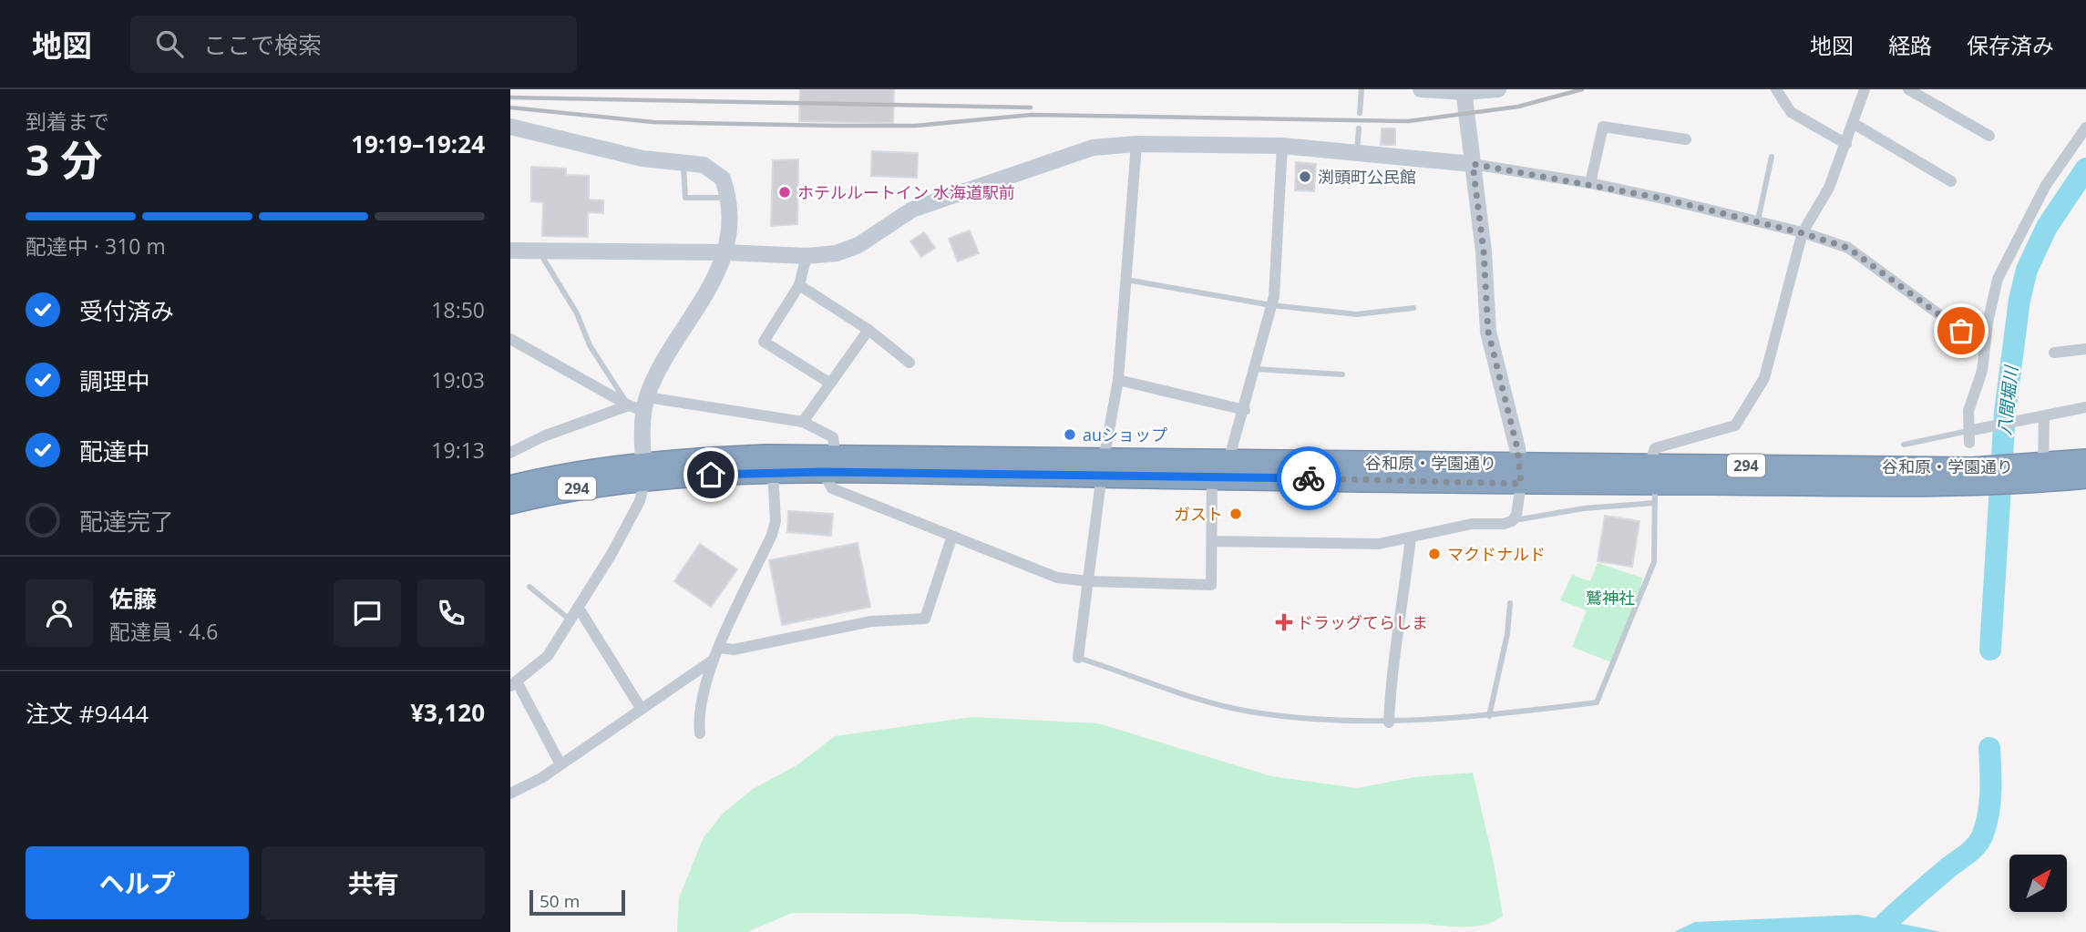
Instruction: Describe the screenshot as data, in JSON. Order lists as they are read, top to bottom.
{
  "streets": {
    "highway": ["谷和原・学園通り", "294"]
  },
  "water": ["八間堀川"],
  "parks": ["鷲神社"],
  "places": {
    "other": [
      "渕頭町公民館",
      "ホテルルートイン 水海道駅前",
      "auショップ",
      "ガスト",
      "マクドナルド"
    ],
    "health": ["ドラッグてらしま"]
  },
  "scale_bar": "50 m",
  "north": "top right",
  "page": {
    "header": "地図",
    "search": "ここで検索",
    "nav": ["地図", "経路", "保存済み"],
    "heading": ["3 分", "到着まで", "19:19–19:24"],
    "panel": [
      "佐藤",
      "配達員 · 4.6",
      "注文 #9444",
      "¥3,120"
    ],
    "bar": "配達中 · 310 m",
    "list": [
      ["受付済み", "18:50"],
      ["調理中", "19:03"],
      ["配達中", "19:13"],
      "配達完了"
    ],
    "buttons": ["ヘルプ", "共有"],
    "scale": "50 m"
  }
}
